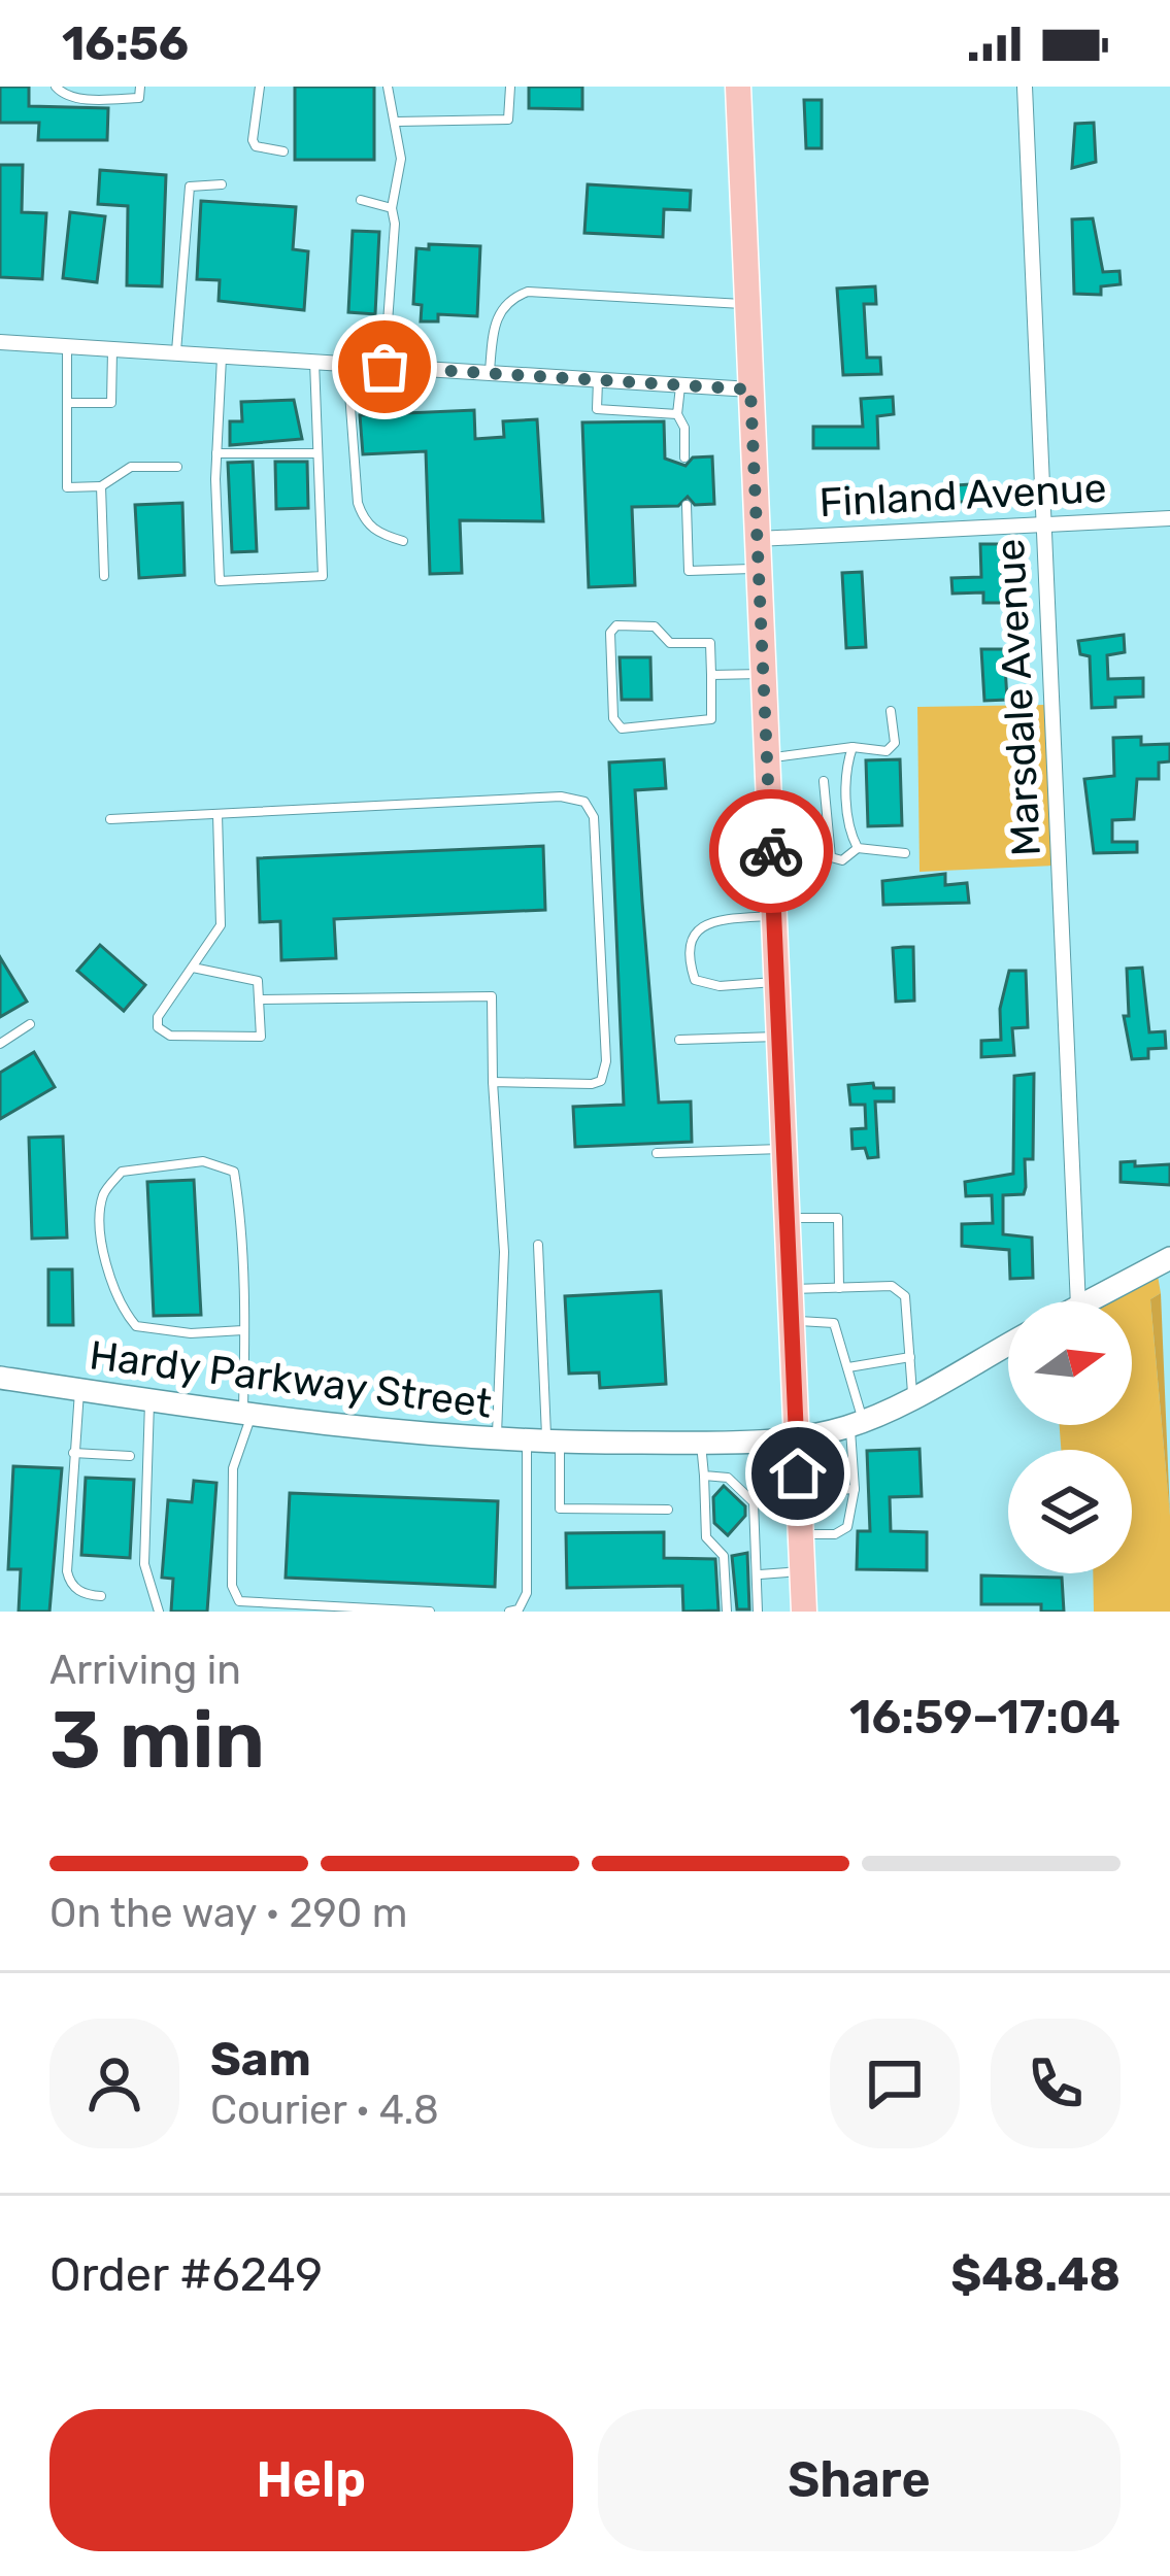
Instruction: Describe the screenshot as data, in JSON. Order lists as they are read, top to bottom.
{
  "streets": {
    "main road": ["Hardy Parkway Street"],
    "street": ["Finland Avenue", "Marsdale Avenue"]
  },
  "crossings": [
    ["Finland Avenue", "Marsdale Avenue"]
  ],
  "north": "right",
  "page": {
    "status": "16:56",
    "heading": ["3 min", "Arriving in", "16:59–17:04"],
    "panel": [
      "Sam",
      "Courier · 4.8",
      "Order #6249",
      "$48.48"
    ],
    "bar": "On the way · 290 m",
    "buttons": ["Help", "Share"]
  }
}
